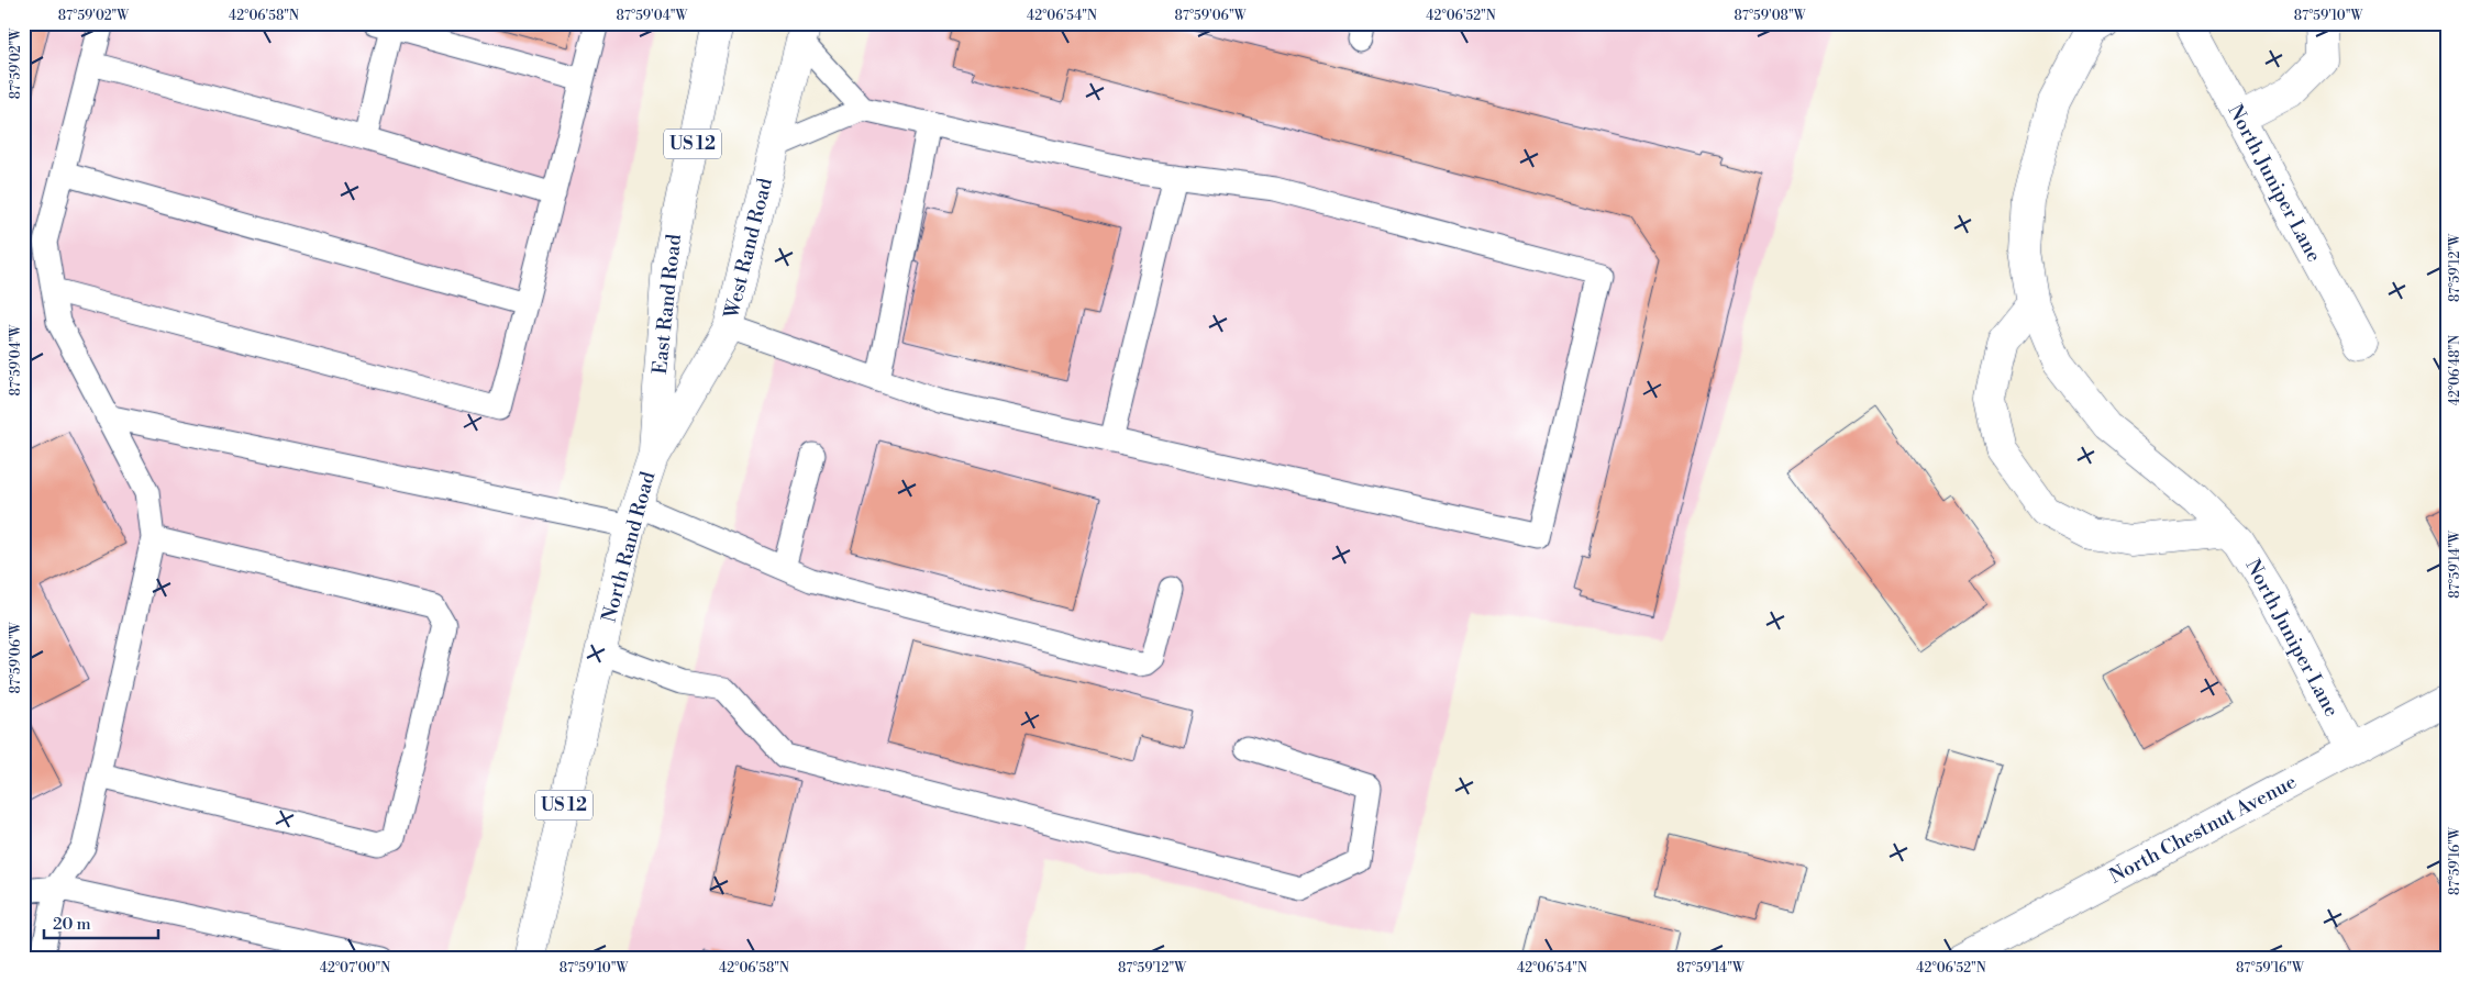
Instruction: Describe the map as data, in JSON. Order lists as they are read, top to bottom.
{
  "streets": {
    "street": [
      "US 12",
      "North Juniper Lane",
      "West Rand Road",
      "East Rand Road",
      "North Rand Road",
      "North Chestnut Avenue"
    ]
  },
  "crossings": [
    ["North Juniper Lane", "North Chestnut Avenue"],
    ["West Rand Road", "East Rand Road"],
    ["West Rand Road", "North Rand Road"],
    ["East Rand Road", "North Rand Road"]
  ],
  "scale_bar": "20 m",
  "coordinates": [
    "87°59'02\"W",
    "42°06'58\"N",
    "87°59'04\"W",
    "42°06'54\"N",
    "87°59'06\"W",
    "42°06'52\"N",
    "87°59'08\"W",
    "87°59'10\"W",
    "87°59'12\"W",
    "42°06'48\"N",
    "87°59'14\"W",
    "87°59'16\"W",
    "42°07'00\"N"
  ]
}
